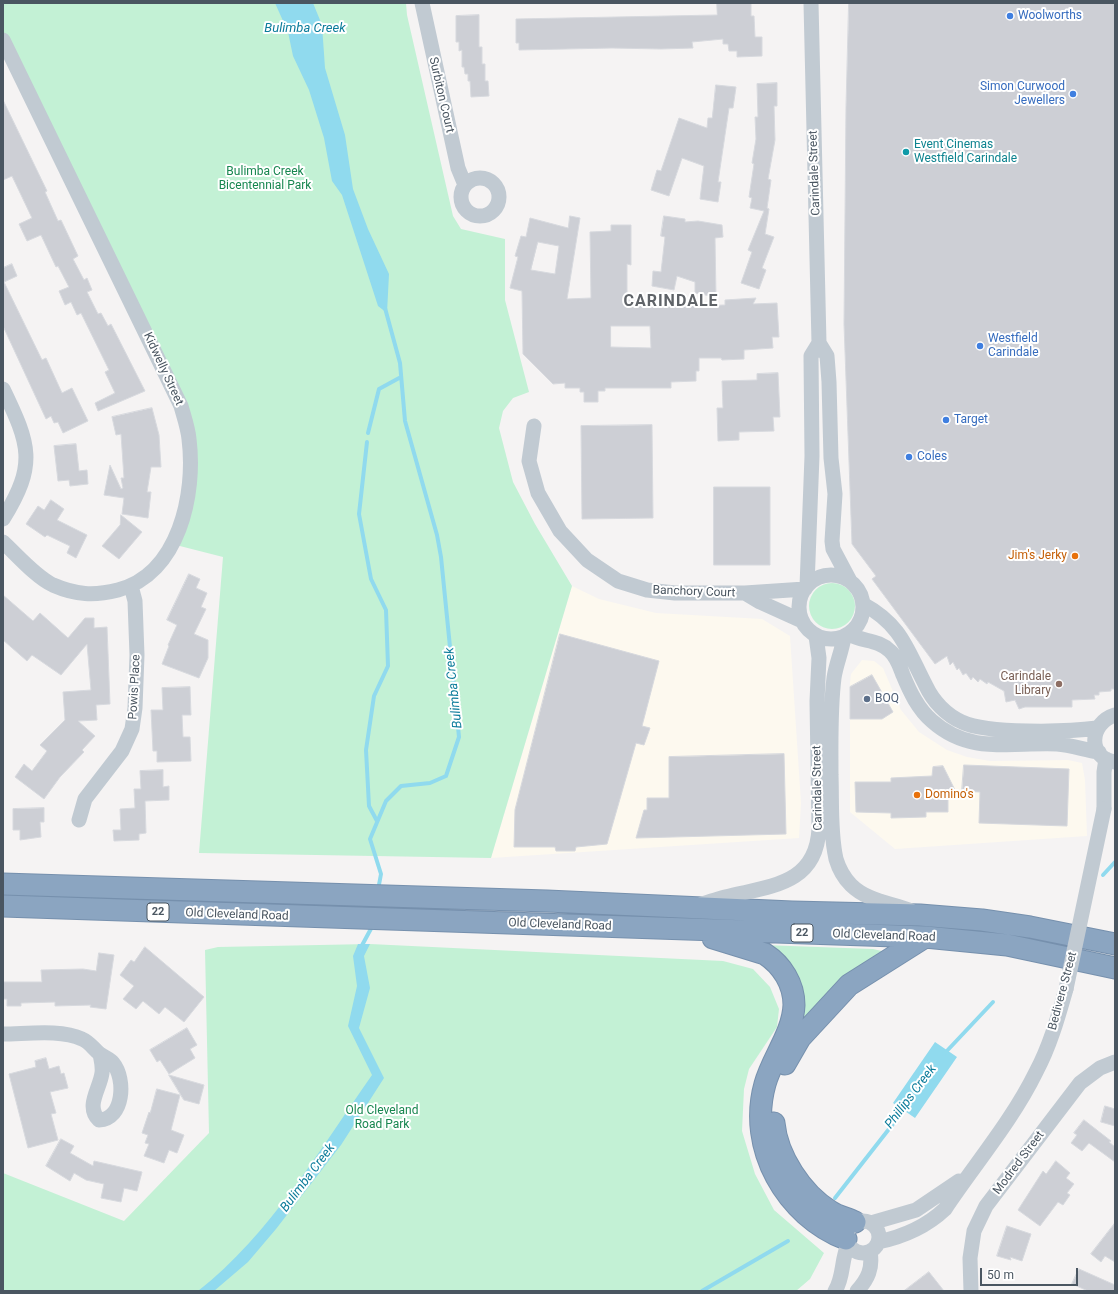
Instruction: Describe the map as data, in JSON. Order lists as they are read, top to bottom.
{
  "streets": {
    "highway": ["22", "Old Cleveland Road"],
    "street": [
      "Surbiton Court",
      "Carindale Street",
      "Kidwelly Street",
      "Banchory Court",
      "Powis Place",
      "Bedivere Street",
      "Modred Street"
    ]
  },
  "crossings": [
    ["Carindale Street", "Banchory Court"],
    ["Carindale Street", "Old Cleveland Road"],
    ["Kidwelly Street", "Powis Place"]
  ],
  "districts": ["CARINDALE"],
  "water": ["Bulimba Creek", "Phillips Creek"],
  "parks": ["Bulimba Creek Bicentennial Park", "Old Cleveland Road Park"],
  "places": [
    "Woolworths",
    "Simon Curwood Jewellers",
    "Event Cinemas Westfield Carindale",
    "Westfield Carindale",
    "Target",
    "Coles",
    "Jim's Jerky",
    "Carindale Library",
    "BOQ",
    "Domino's"
  ],
  "scale_bar": "50 m"
}
